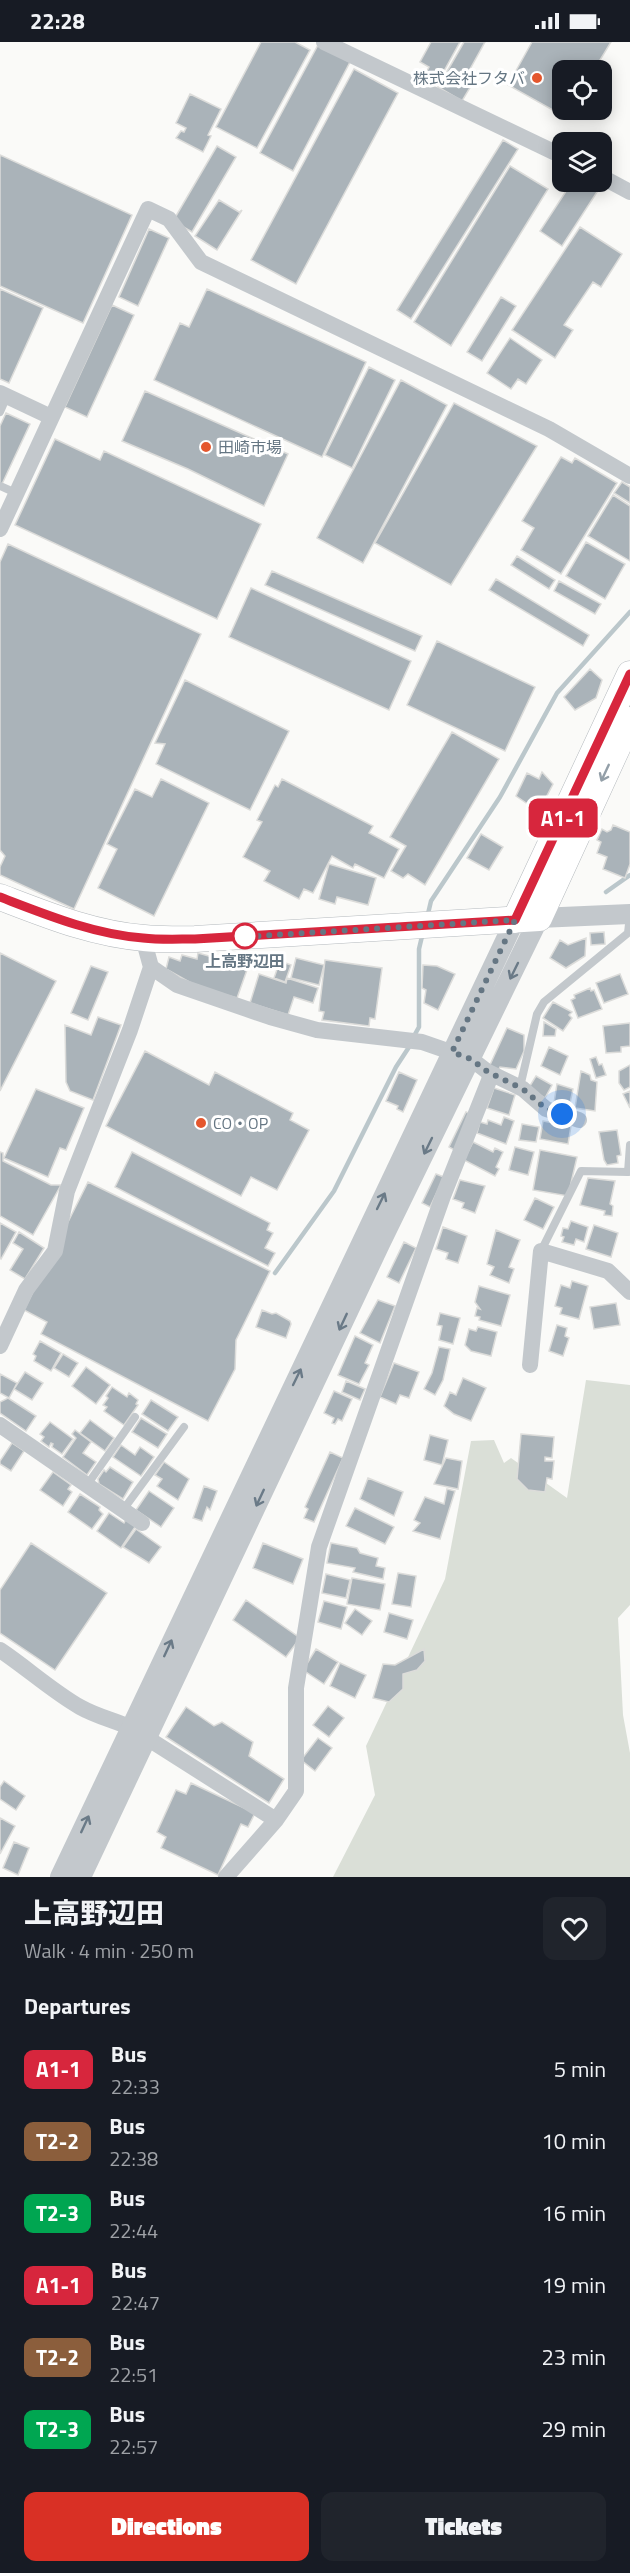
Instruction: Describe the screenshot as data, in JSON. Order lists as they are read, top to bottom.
{
  "places": [
    "株式会社フタバ",
    "田崎市場",
    "上高野辺田",
    "CO・OP"
  ],
  "lines": ["bus line A1-1"],
  "page": {
    "status": "22:28",
    "on_map": "A1-1",
    "heading": [
      ["上高野辺田", "Walk · 4 min · 250 m"],
      "Departures"
    ],
    "list": [
      {
        "mark": "A1-1",
        "name": "Bus",
        "note": "22:33",
        "value": "5 min"
      },
      {
        "mark": "T2-2",
        "name": "Bus",
        "note": "22:38",
        "value": "10 min"
      },
      {
        "mark": "T2-3",
        "name": "Bus",
        "note": "22:44",
        "value": "16 min"
      },
      {
        "mark": "A1-1",
        "name": "Bus",
        "note": "22:47",
        "value": "19 min"
      },
      {
        "mark": "T2-2",
        "name": "Bus",
        "note": "22:51",
        "value": "23 min"
      },
      {
        "mark": "T2-3",
        "name": "Bus",
        "note": "22:57",
        "value": "29 min"
      }
    ],
    "buttons": ["Directions", "Tickets"]
  }
}
